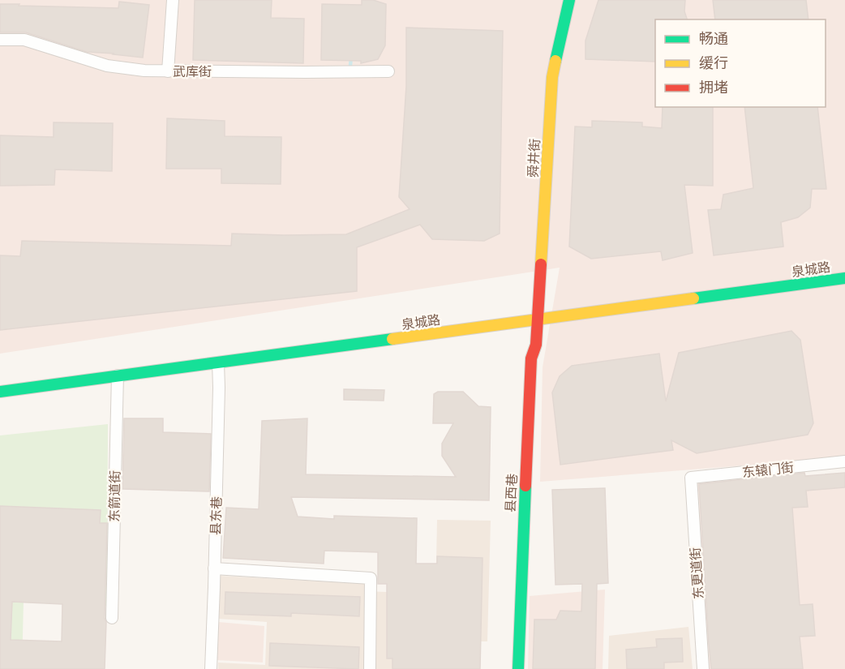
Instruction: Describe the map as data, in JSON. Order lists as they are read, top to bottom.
{
  "streets": {
    "main road": ["舜井街", "泉城路", "县西巷"],
    "street": [
      "武库街",
      "东辕门街",
      "东箭道街",
      "县东巷",
      "东更道街"
    ]
  },
  "crossings": [
    ["舜井街", "泉城路"],
    ["舜井街", "县西巷"],
    ["泉城路", "县西巷"],
    ["泉城路", "东箭道街"],
    ["泉城路", "县东巷"],
    ["东辕门街", "东更道街"]
  ],
  "legend": ["畅通", "缓行", "拥堵"]
}
